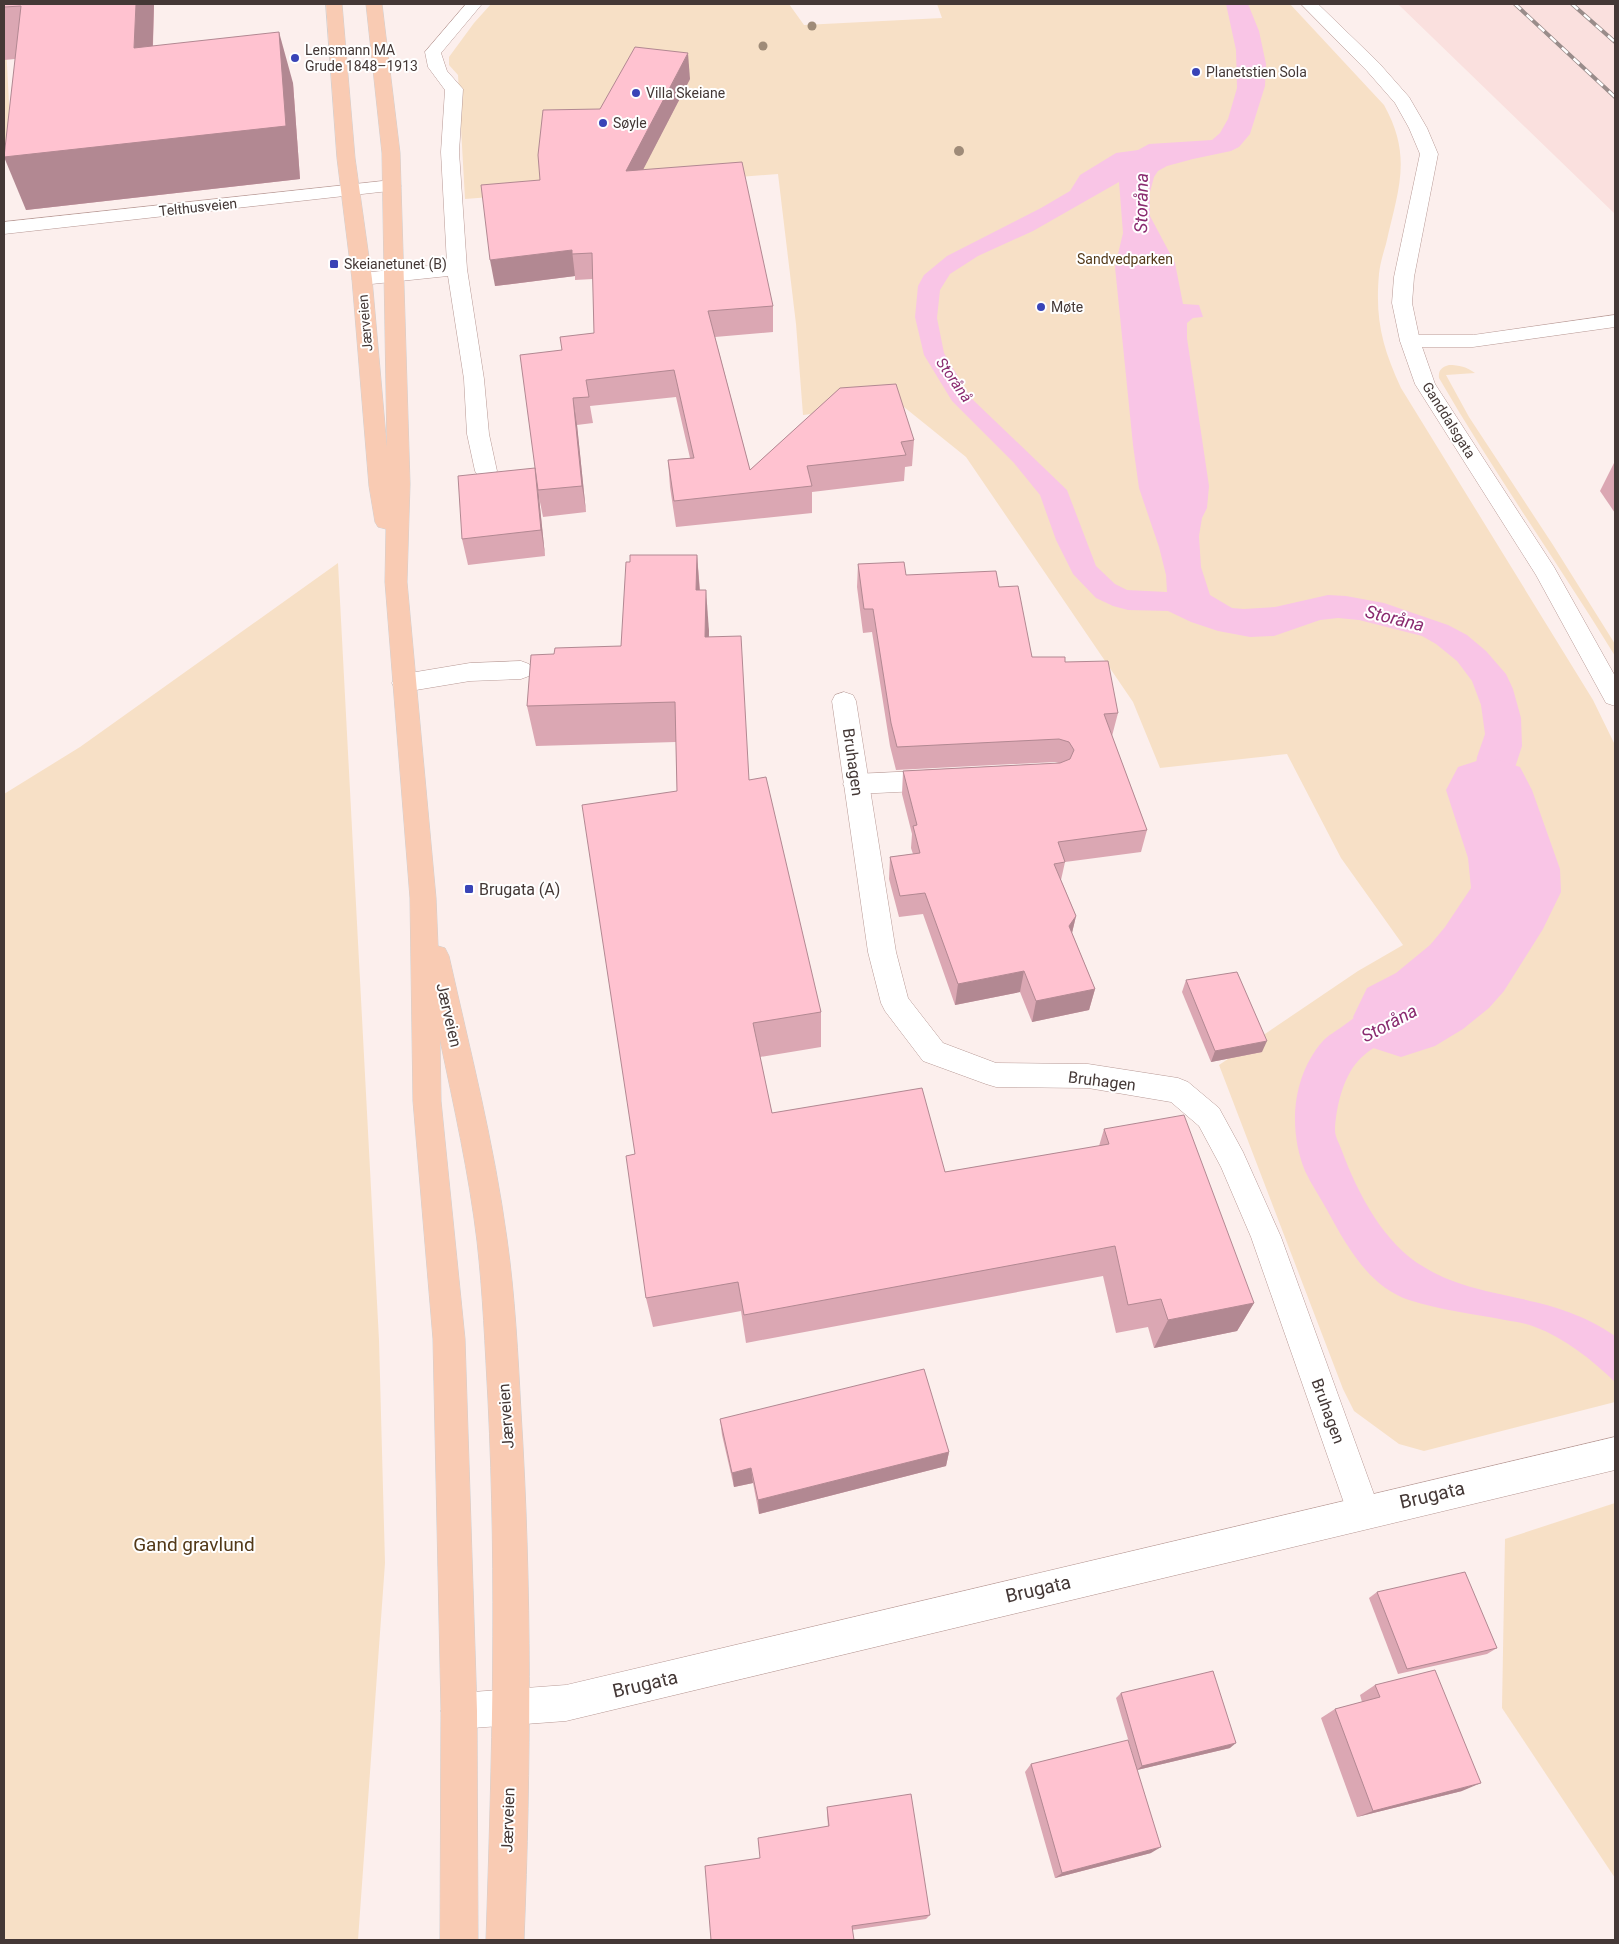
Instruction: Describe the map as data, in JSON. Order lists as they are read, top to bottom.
{
  "streets": {
    "main road": ["Jærveien"],
    "street": [
      "Telthusveien",
      "Ganddalsgata",
      "Bruhagen",
      "Brugata"
    ]
  },
  "crossings": [
    ["Telthusveien", "Jærveien"],
    ["Jærveien", "Brugata"],
    ["Bruhagen", "Brugata"]
  ],
  "water": ["Storåna", "Storånå"],
  "parks": ["Sandvedparken", "Gand gravlund"],
  "places": {
    "other": [
      "Lensmann MA Grude 1848–1913",
      "Planetstien Sola",
      "Villa Skeiane",
      "Søyle",
      "Møte"
    ],
    "transit": ["Skeianetunet (B)", "Brugata (A)"]
  }
}
